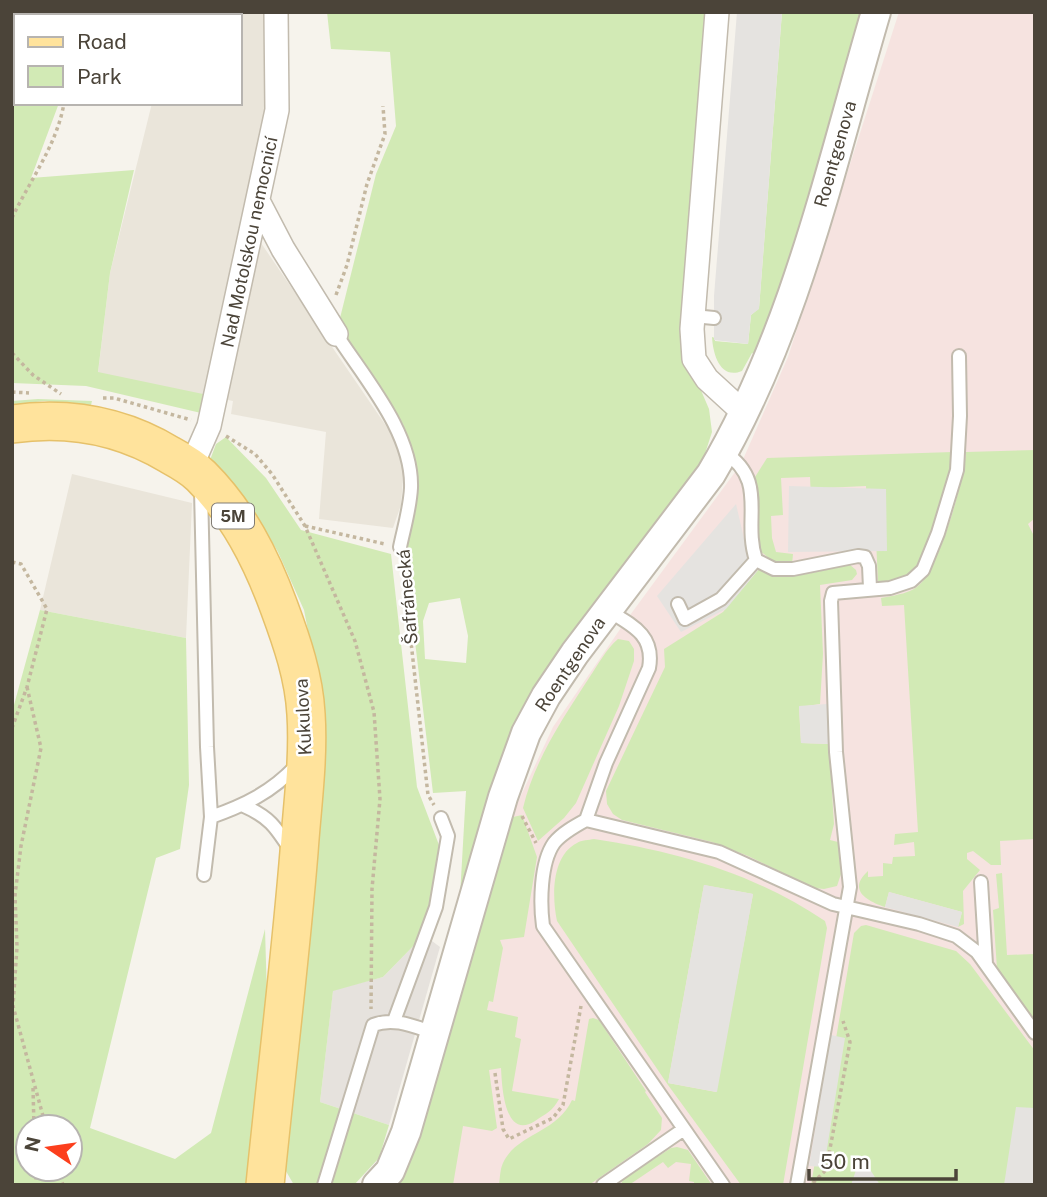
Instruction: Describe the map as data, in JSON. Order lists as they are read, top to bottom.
{
  "streets": {
    "main road": ["5M", "Kukulova"],
    "street": ["Roentgenova", "Nad Motolskou nemocnicí", "Šafránecká"]
  },
  "crossings": [
    ["Nad Motolskou nemocnicí", "Šafránecká"],
    ["Nad Motolskou nemocnicí", "Kukulova"]
  ],
  "legend": ["Road", "Park"],
  "scale_bar": "50 m",
  "north": "left"
}
